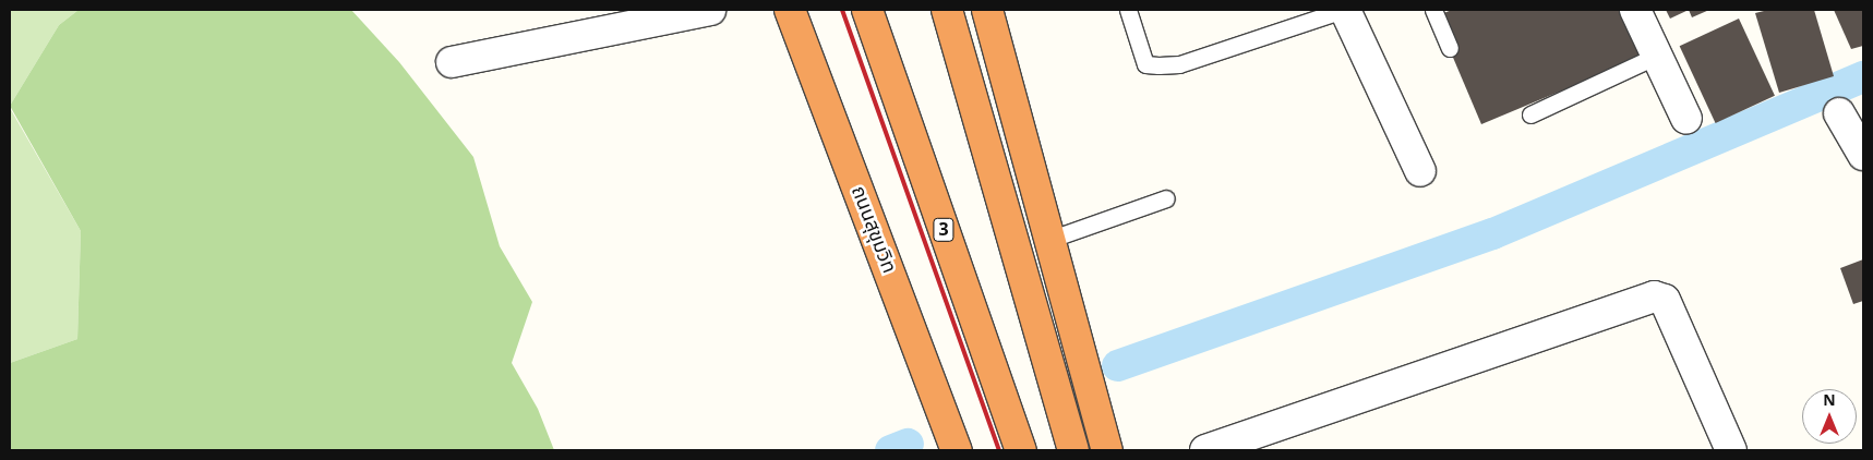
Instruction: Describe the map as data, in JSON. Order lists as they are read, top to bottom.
{
  "streets": {
    "highway": ["ถนนสุขุมวิท", "3"]
  },
  "north": "top"
}
